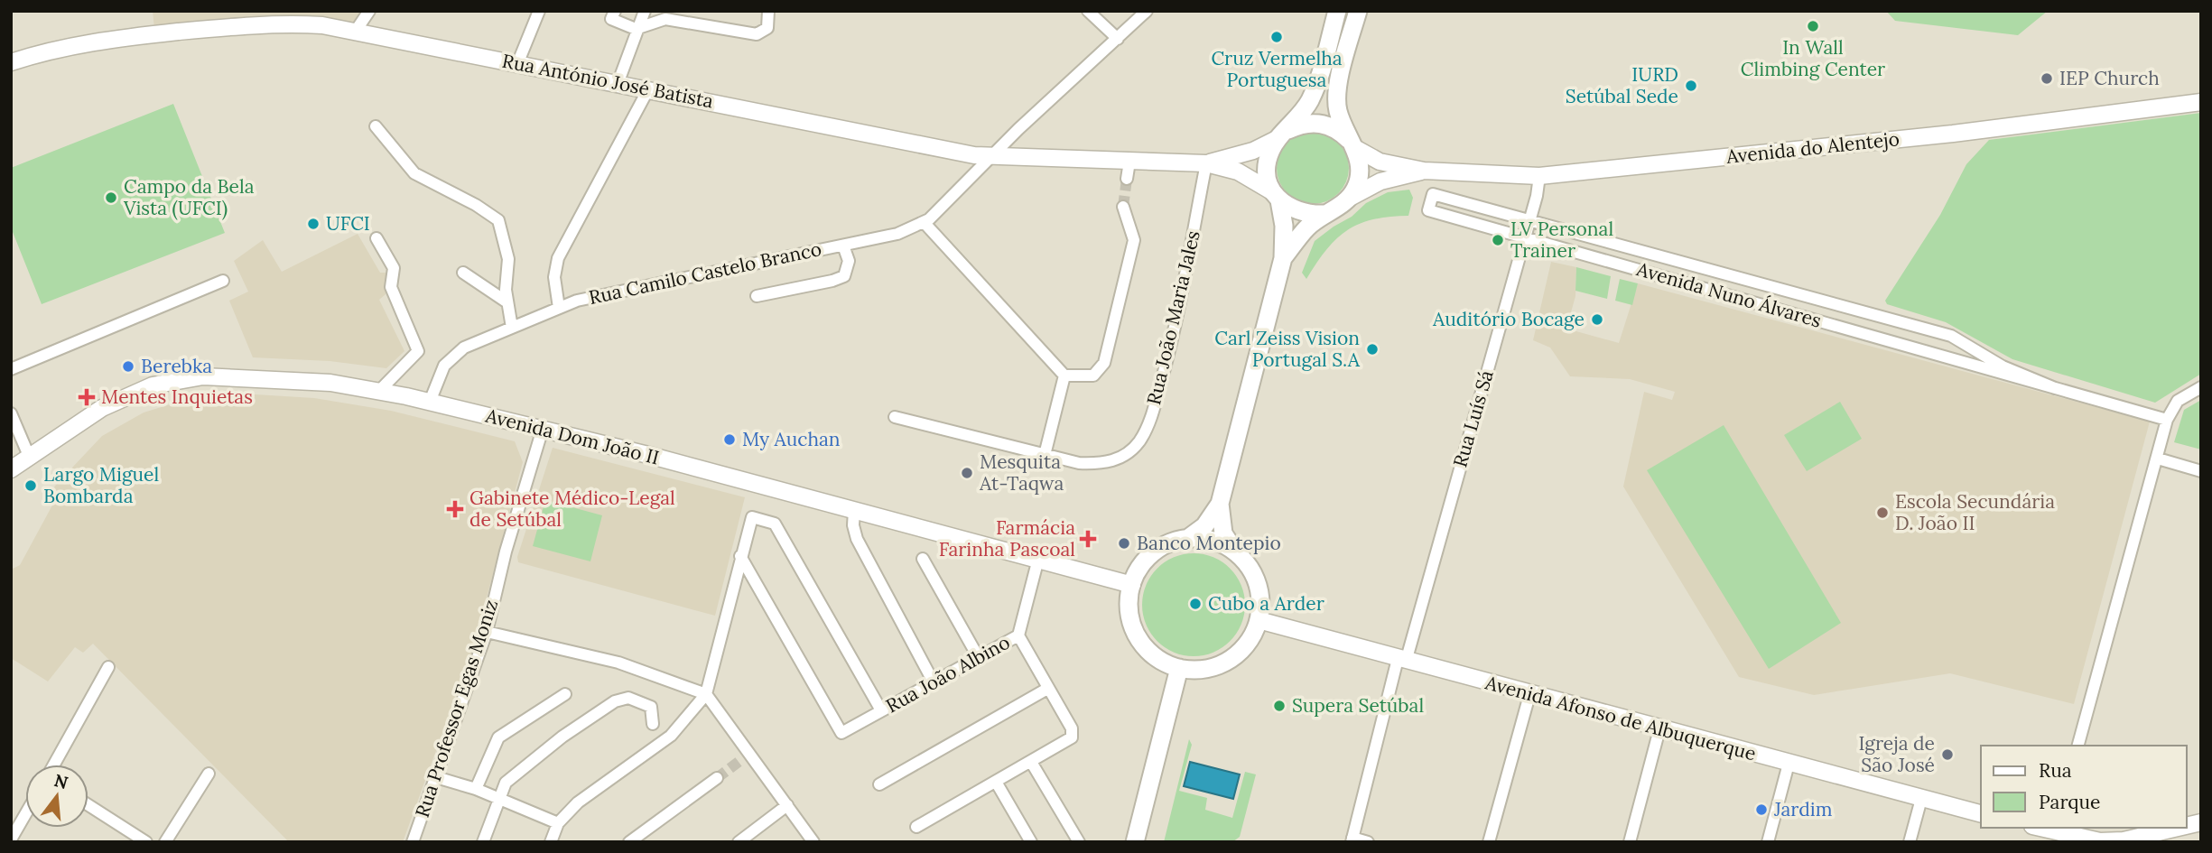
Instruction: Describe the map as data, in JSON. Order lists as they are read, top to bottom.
{
  "streets": {
    "main road": [
      "Rua António José Batista",
      "Avenida do Alentejo",
      "Avenida Dom João II",
      "Avenida Afonso de Albuquerque"
    ],
    "street": [
      "Rua Camilo Castelo Branco",
      "Avenida Nuno Álvares",
      "Rua João Maria Jales",
      "Rua Luís Sá",
      "Rua João Albino",
      "Rua Professor Egas Moniz"
    ]
  },
  "crossings": [
    ["Rua António José Batista", "Avenida do Alentejo"],
    ["Rua António José Batista", "Rua Camilo Castelo Branco"],
    ["Rua António José Batista", "Rua João Maria Jales"],
    ["Avenida do Alentejo", "Rua Luís Sá"],
    ["Rua Camilo Castelo Branco", "Avenida Dom João II"],
    ["Avenida Nuno Álvares", "Rua Luís Sá"],
    ["Rua Luís Sá", "Avenida Afonso de Albuquerque"],
    ["Avenida Dom João II", "Rua João Albino"],
    ["Avenida Dom João II", "Rua Professor Egas Moniz"],
    ["Avenida Dom João II", "Avenida Afonso de Albuquerque"]
  ],
  "places": {
    "other": [
      "In Wall Climbing Center",
      "Cruz Vermelha Portuguesa",
      "IEP Church",
      "IURD Setúbal Sede",
      "Campo da Bela Vista (UFCI)",
      "UFCI",
      "LV Personal Trainer",
      "Auditório Bocage",
      "Carl Zeiss Vision Portugal S.A",
      "Berebka",
      "My Auchan",
      "Mesquita At-Taqwa",
      "Largo Miguel Bombarda",
      "Escola Secundária D. João II",
      "Banco Montepio",
      "Cubo a Arder",
      "Supera Setúbal",
      "Igreja de São José",
      "Jardim"
    ],
    "health": ["Mentes Inquietas", "Gabinete Médico-Legal de Setúbal", "Farmácia Farinha Pascoal"]
  },
  "legend": ["Rua", "Parque"],
  "north": "top"
}
